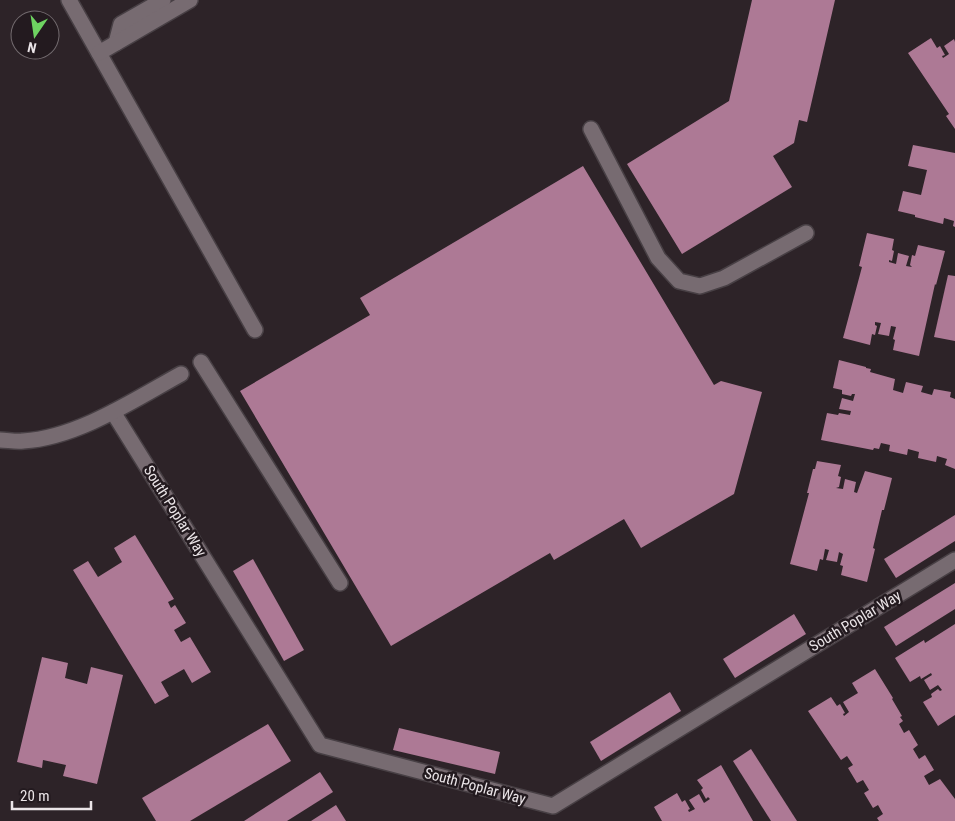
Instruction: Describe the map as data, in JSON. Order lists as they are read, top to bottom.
{
  "streets": {
    "street": ["South Poplar Way"]
  },
  "scale_bar": "20 m",
  "north": "bottom"
}
